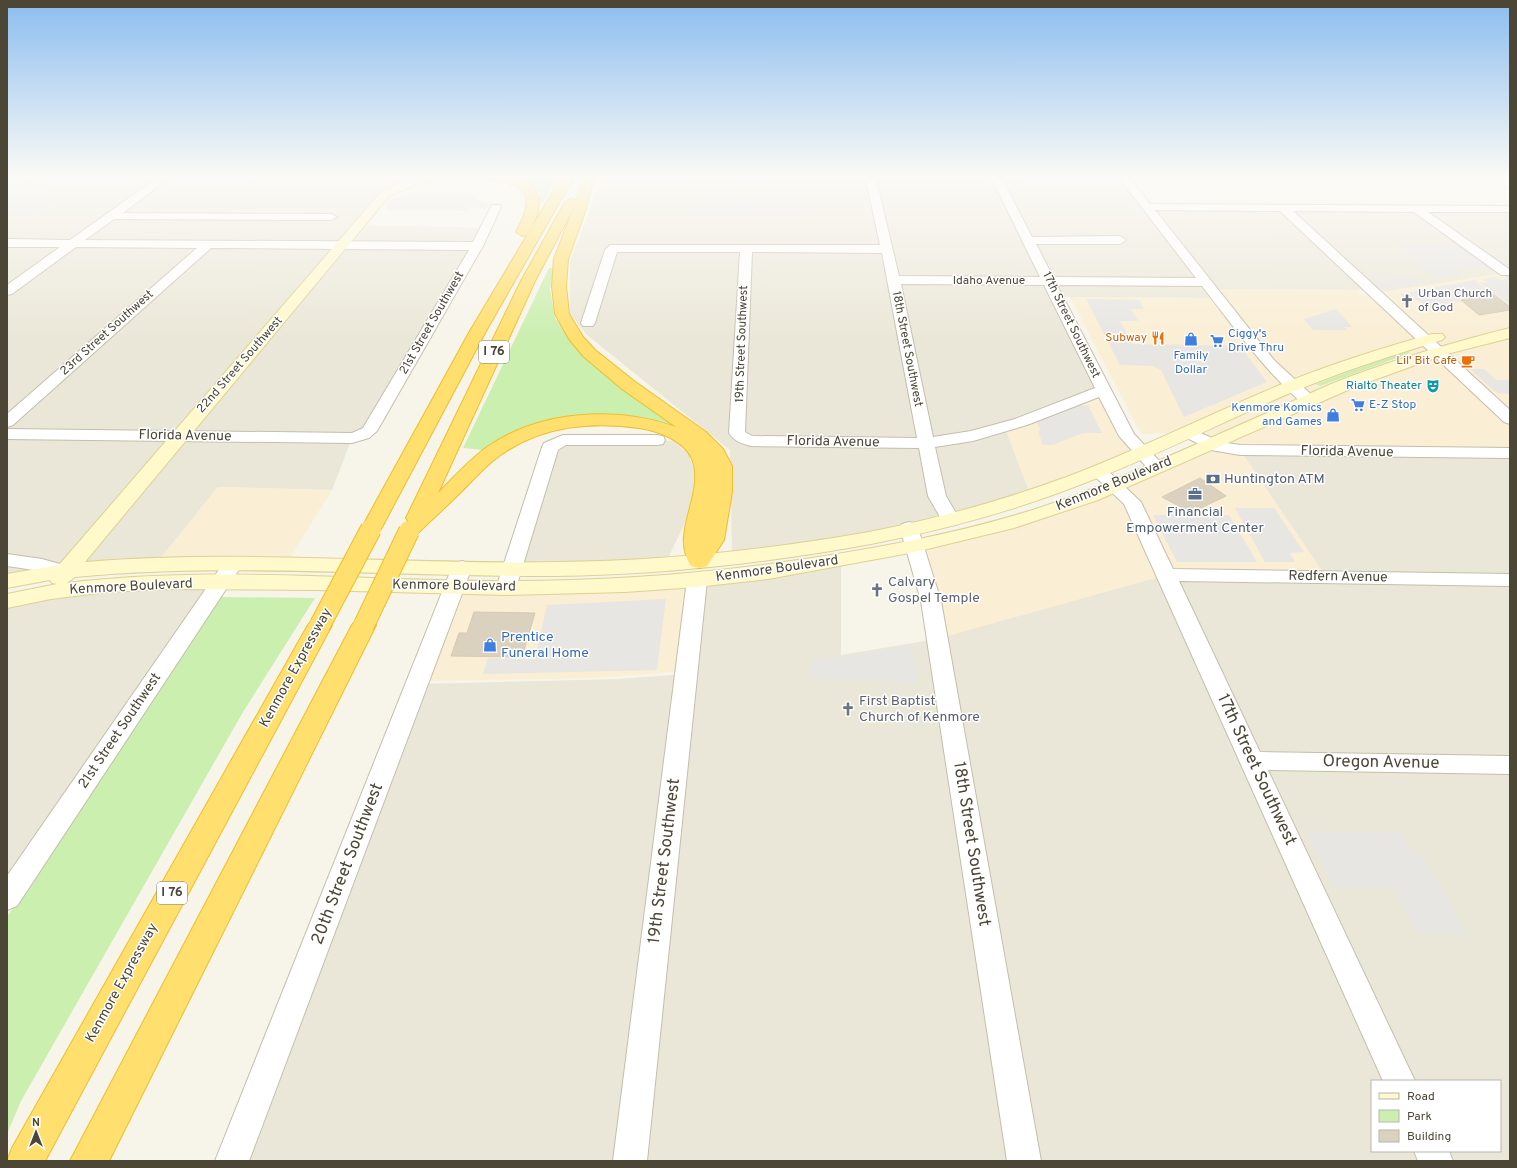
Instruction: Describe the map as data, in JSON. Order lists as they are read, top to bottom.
{
  "streets": {
    "highway": ["I 76", "Kenmore Expressway"],
    "main road": ["22nd Street Southwest", "Kenmore Boulevard"],
    "street": [
      "Idaho Avenue",
      "21st Street Southwest",
      "17th Street Southwest",
      "23rd Street Southwest",
      "19th Street Southwest",
      "18th Street Southwest",
      "Florida Avenue",
      "Redfern Avenue",
      "Oregon Avenue",
      "20th Street Southwest"
    ]
  },
  "crossings": [
    ["Idaho Avenue", "17th Street Southwest"],
    ["Idaho Avenue", "18th Street Southwest"],
    ["21st Street Southwest", "Florida Avenue"],
    ["21st Street Southwest", "Kenmore Boulevard"],
    ["17th Street Southwest", "Florida Avenue"],
    ["17th Street Southwest", "Kenmore Boulevard"],
    ["17th Street Southwest", "Redfern Avenue"],
    ["17th Street Southwest", "Oregon Avenue"],
    ["19th Street Southwest", "Florida Avenue"],
    ["19th Street Southwest", "Kenmore Boulevard"],
    ["18th Street Southwest", "Florida Avenue"],
    ["18th Street Southwest", "Kenmore Boulevard"],
    ["22nd Street Southwest", "Florida Avenue"],
    ["22nd Street Southwest", "Kenmore Boulevard"],
    ["Florida Avenue", "Kenmore Boulevard"],
    ["Kenmore Boulevard", "20th Street Southwest"]
  ],
  "places": {
    "church": ["Urban Church of God", "Calvary Gospel Temple", "First Baptist Church of Kenmore"],
    "restaurant": ["Subway"],
    "shop": ["Family Dollar", "Kenmore Komics and Games", "Prentice Funeral Home"],
    "supermarket": ["Ciggy's Drive Thru", "E-Z Stop"],
    "cafe": ["Lil' Bit Cafe"],
    "theatre": ["Rialto Theater"],
    "bank": ["Huntington ATM"],
    "office": ["Financial Empowerment Center"]
  },
  "legend": ["Road", "Park", "Building"],
  "north": "top"
}
